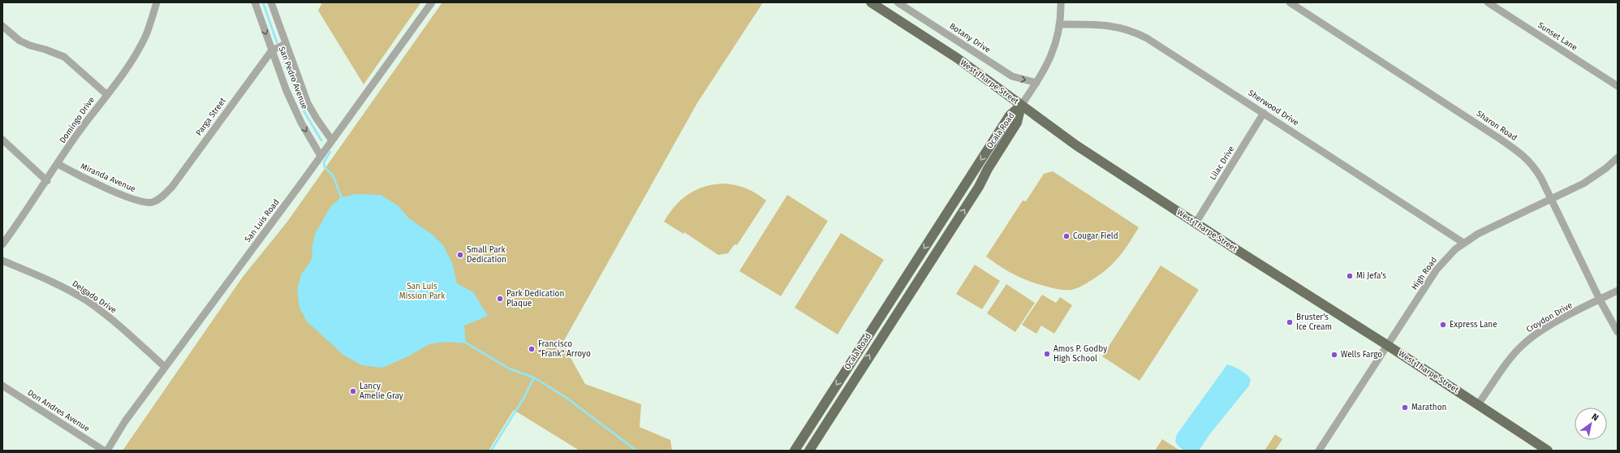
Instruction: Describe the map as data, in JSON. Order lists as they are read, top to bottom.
{
  "streets": {
    "main road": ["West Tharpe Street", "Ocala Road"],
    "street": [
      "Sunset Lane",
      "Botany Drive",
      "San Pedro Avenue",
      "Sherwood Drive",
      "Parga Street",
      "Domingo Drive",
      "Sharon Road",
      "Lilac Drive",
      "Miranda Avenue",
      "San Luis Road",
      "High Road",
      "Delgado Drive",
      "Croydon Drive",
      "Don Andres Avenue"
    ]
  },
  "crossings": [
    ["San Pedro Avenue", "Parga Street"],
    ["San Pedro Avenue", "San Luis Road"],
    ["West Tharpe Street", "Ocala Road"],
    ["West Tharpe Street", "Lilac Drive"],
    ["West Tharpe Street", "High Road"],
    ["West Tharpe Street", "Croydon Drive"],
    ["Sherwood Drive", "Lilac Drive"],
    ["Sherwood Drive", "High Road"],
    ["Parga Street", "Miranda Avenue"],
    ["Domingo Drive", "Miranda Avenue"],
    ["Sharon Road", "High Road"],
    ["Sharon Road", "Croydon Drive"],
    ["San Luis Road", "Delgado Drive"]
  ],
  "one_way": ["Botany Drive"],
  "parks": ["San Luis Mission Park"],
  "places": [
    "Cougar Field",
    "Small Park Dedication",
    "Mi Jefa's",
    "Park Dedication Plaque",
    "Bruster's Ice Cream",
    "Express Lane",
    "Francisco \"Frank\" Arroyo",
    "Amos P. Godby High School",
    "Wells Fargo",
    "Lancy Amelie Gray",
    "Marathon"
  ],
  "north": "top right"
}
